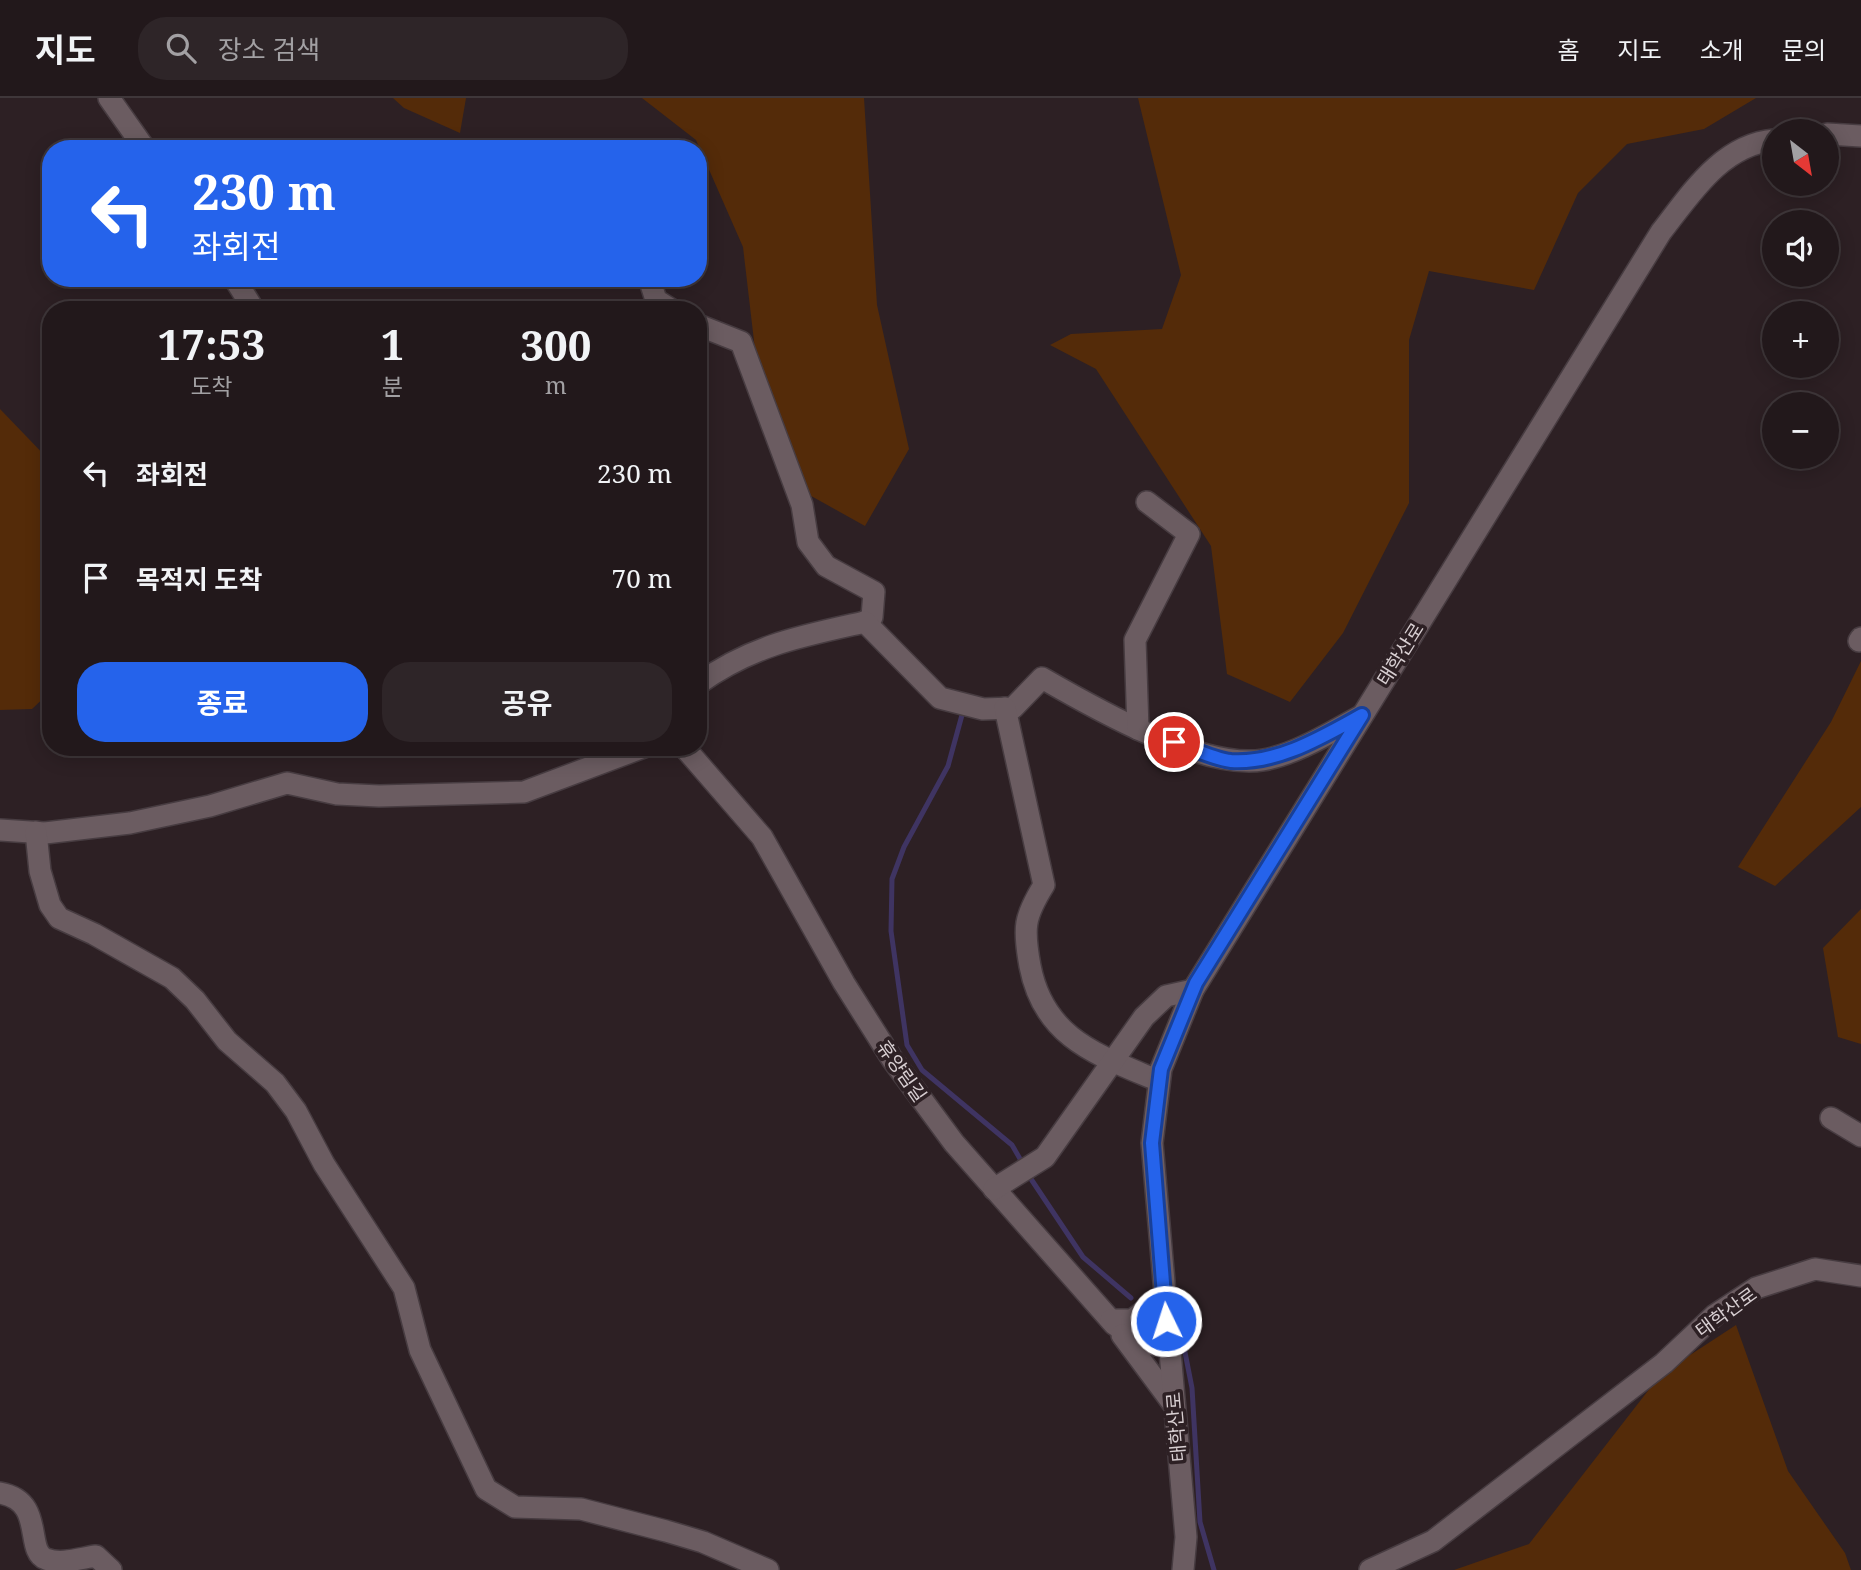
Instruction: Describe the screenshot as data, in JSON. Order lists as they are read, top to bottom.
{
  "streets": {
    "street": ["태학산로", "휴양림길"]
  },
  "crossings": [
    ["태학산로", "휴양림길"]
  ],
  "north": "bottom right",
  "page": {
    "header": "지도",
    "search": "장소 검색",
    "nav": [
      "홈",
      "지도",
      "소개",
      "문의"
    ],
    "map_buttons": ["+", "−"],
    "turn": ["230 m", "좌회전"],
    "eta": [
      "17:53",
      "도착",
      "1",
      "분",
      "300",
      "m"
    ],
    "list": [
      {
        "name": "좌회전",
        "value": "230 m"
      },
      {
        "name": "목적지 도착",
        "value": "70 m"
      }
    ],
    "buttons": ["종료", "공유"]
  }
}
